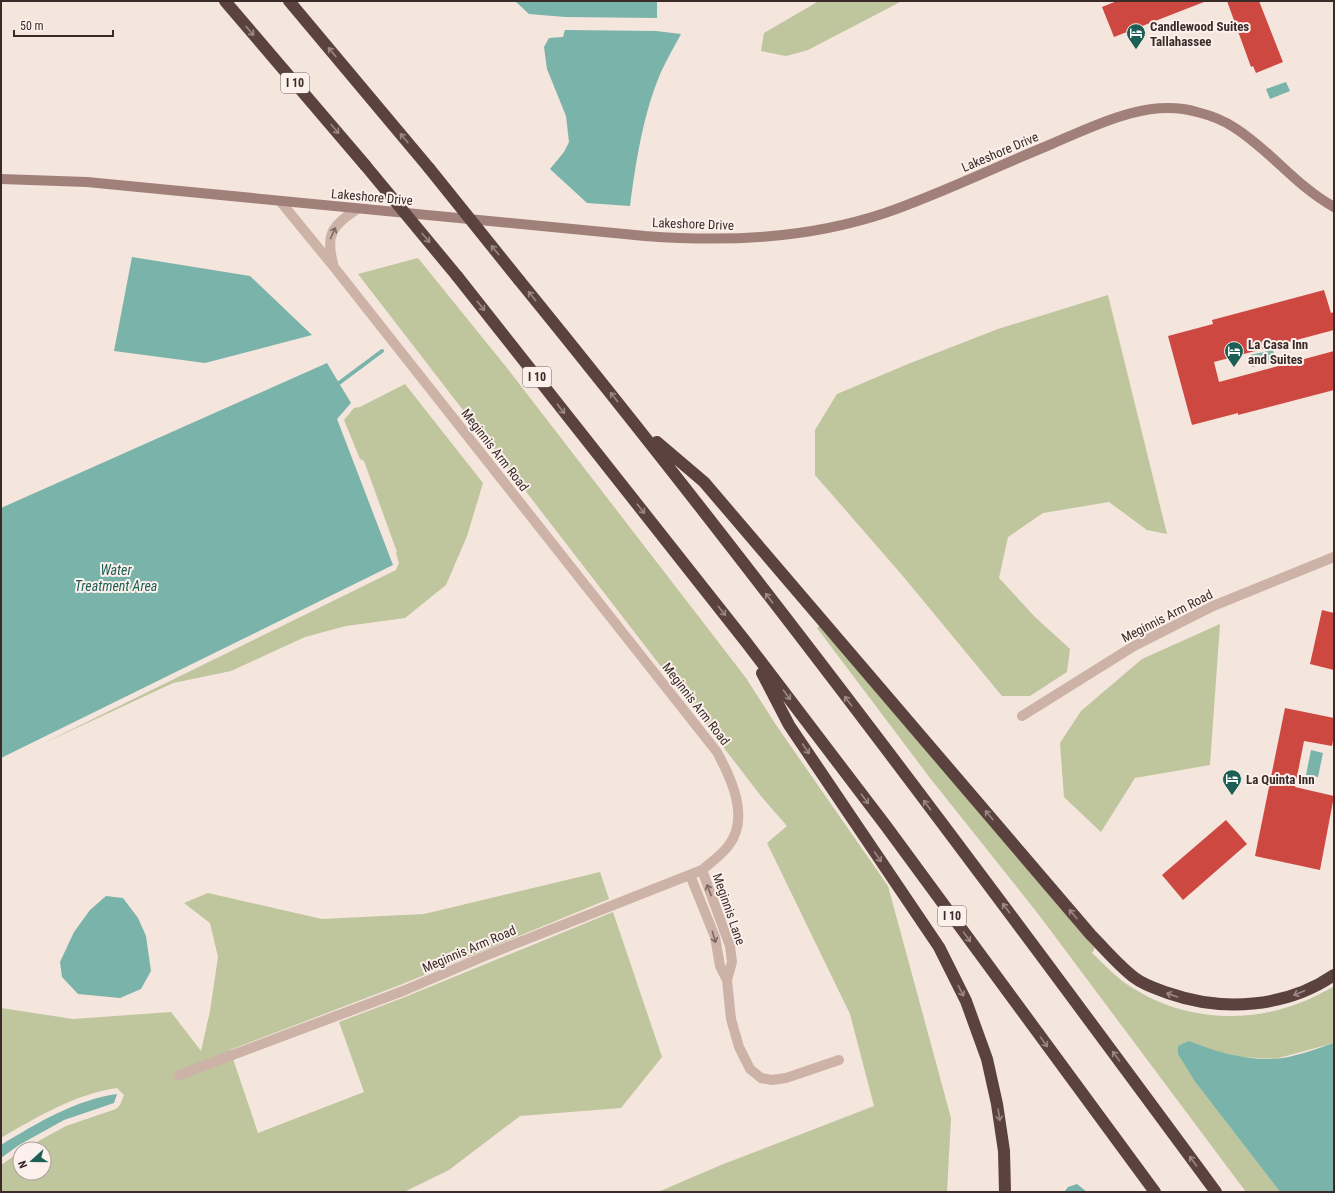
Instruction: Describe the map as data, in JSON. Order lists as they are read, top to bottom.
{
  "streets": {
    "highway": ["I 10"],
    "street": ["Lakeshore Drive", "Meginnis Arm Road", "Meginnis Lane"]
  },
  "crossings": [
    ["Lakeshore Drive", "Meginnis Arm Road"],
    ["Meginnis Arm Road", "Meginnis Lane"]
  ],
  "water": ["Water Treatment Area"],
  "places": {
    "hotel": ["Candlewood Suites Tallahassee", "La Casa Inn and Suites", "La Quinta Inn"]
  },
  "scale_bar": "50 m",
  "north": "left"
}
